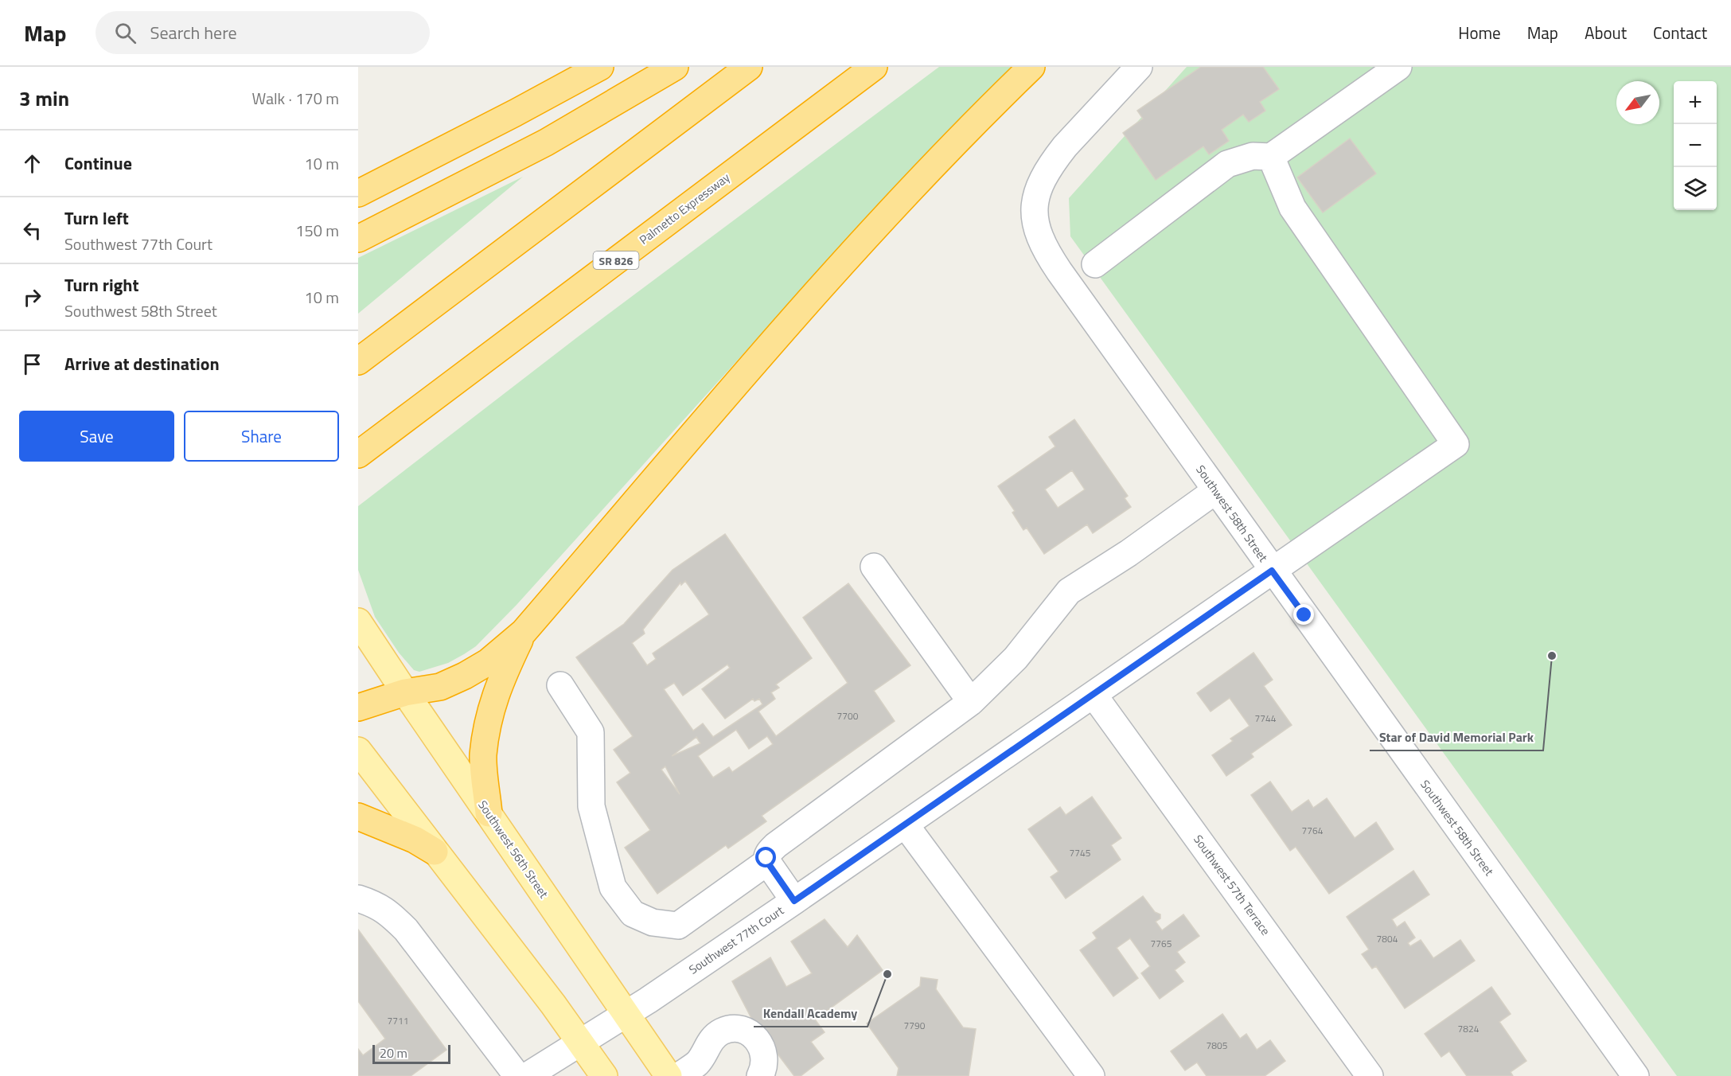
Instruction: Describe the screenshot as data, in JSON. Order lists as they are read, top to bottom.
{
  "streets": {
    "highway": ["Palmetto Expressway", "SR 826"],
    "main road": ["Southwest 56th Street"],
    "street": ["Southwest 58th Street", "Southwest 57th Terrace", "Southwest 77th Court"]
  },
  "crossings": [
    ["Southwest 58th Street", "Southwest 77th Court"],
    ["Southwest 56th Street", "Southwest 77th Court"],
    ["Southwest 57th Terrace", "Southwest 77th Court"]
  ],
  "places": ["Star of David Memorial Park", "Kendall Academy"],
  "house_numbers": [
    "7700",
    "7744",
    "7764",
    "7745",
    "7804",
    "7765",
    "7711",
    "7790",
    "7824",
    "7805"
  ],
  "scale_bar": "20 m",
  "north": "bottom left",
  "page": {
    "header": "Map",
    "search": "Search here",
    "nav": [
      "Home",
      "Map",
      "About",
      "Contact"
    ],
    "heading": ["3 min", "Walk · 170 m"],
    "map_buttons": ["+", "−"],
    "list": [
      ["Continue", "10 m"],
      ["Turn left", "Southwest 77th Court", "150 m"],
      ["Turn right", "Southwest 58th Street", "10 m"],
      "Arrive at destination"
    ],
    "buttons": ["Save", "Share"],
    "scale": "20 m"
  }
}
